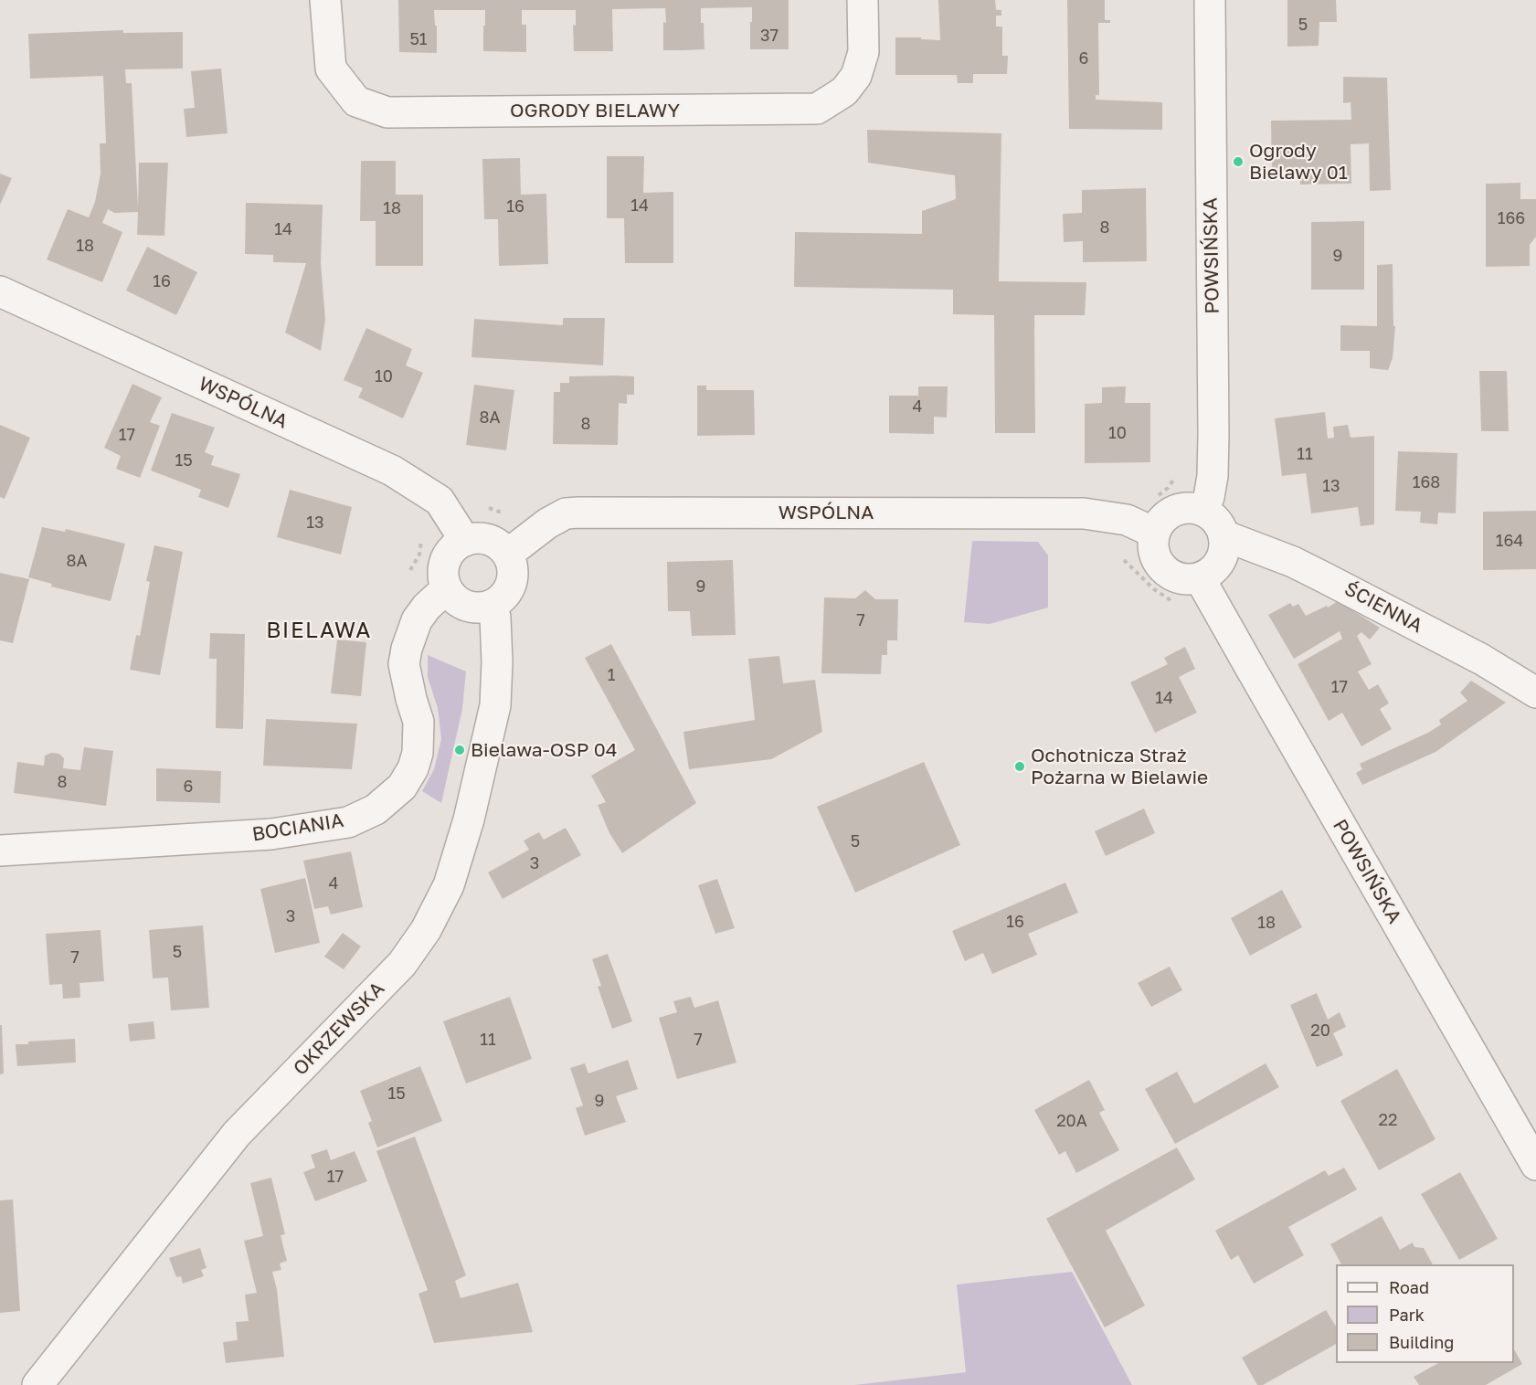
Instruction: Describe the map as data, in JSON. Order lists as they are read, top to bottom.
{
  "streets": {
    "street": [
      "OGRODY BIELAWY",
      "POWSIŃSKA",
      "WSPÓLNA",
      "ŚCIENNA",
      "BOCIANIA",
      "OKRZEWSKA"
    ]
  },
  "crossings": [
    ["POWSIŃSKA", "WSPÓLNA"],
    ["POWSIŃSKA", "ŚCIENNA"],
    ["WSPÓLNA", "ŚCIENNA"],
    ["WSPÓLNA", "BOCIANIA"],
    ["WSPÓLNA", "OKRZEWSKA"],
    ["BOCIANIA", "OKRZEWSKA"]
  ],
  "districts": ["BIELAWA"],
  "places": ["Ogrody Bielawy 01", "Bielawa-OSP 04", "Ochotnicza Straż Pożarna w Bielawie"],
  "house_numbers": [
    "5",
    "37",
    "51",
    "6",
    "14",
    "16",
    "18",
    "166",
    "8",
    "14",
    "18",
    "9",
    "16",
    "10",
    "4",
    "8A",
    "8",
    "10",
    "17",
    "11",
    "15",
    "168",
    "13",
    "13",
    "164",
    "8A",
    "9",
    "7",
    "1",
    "17",
    "14",
    "8",
    "6",
    "5",
    "3",
    "4",
    "3",
    "16",
    "18",
    "5",
    "7",
    "20",
    "11",
    "7",
    "15",
    "9",
    "22",
    "20A",
    "17"
  ],
  "legend": ["Road", "Park", "Building"]
}
